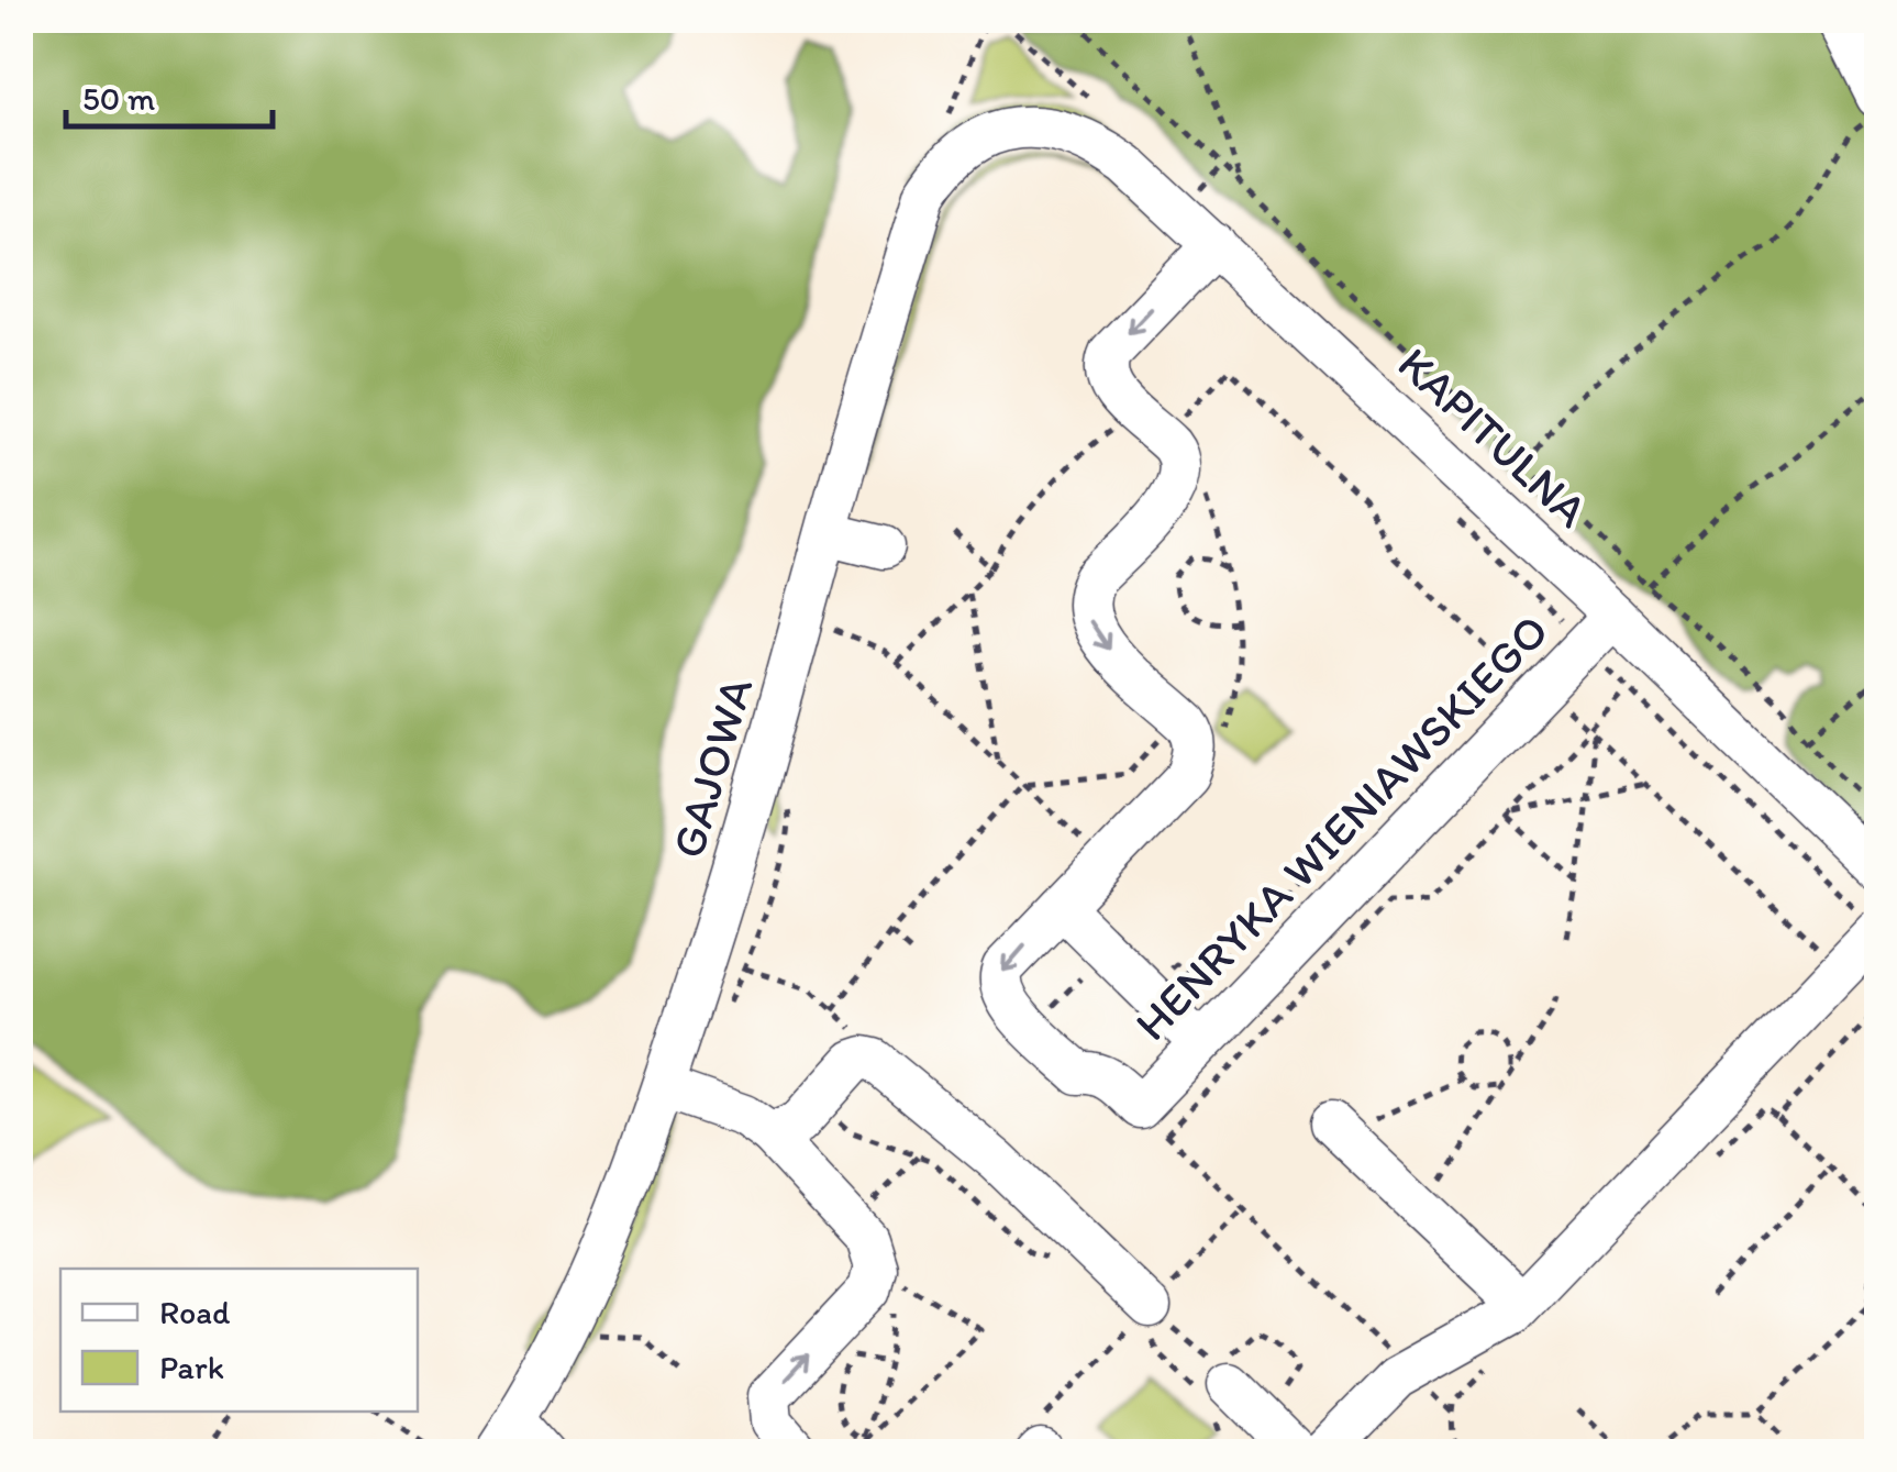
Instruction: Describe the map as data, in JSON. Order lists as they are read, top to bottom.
{
  "streets": {
    "street": ["KAPITULNA", "GAJOWA", "HENRYKA WIENIAWSKIEGO"]
  },
  "crossings": [
    ["KAPITULNA", "GAJOWA"],
    ["KAPITULNA", "HENRYKA WIENIAWSKIEGO"]
  ],
  "legend": ["Road", "Park"],
  "scale_bar": "50 m"
}
